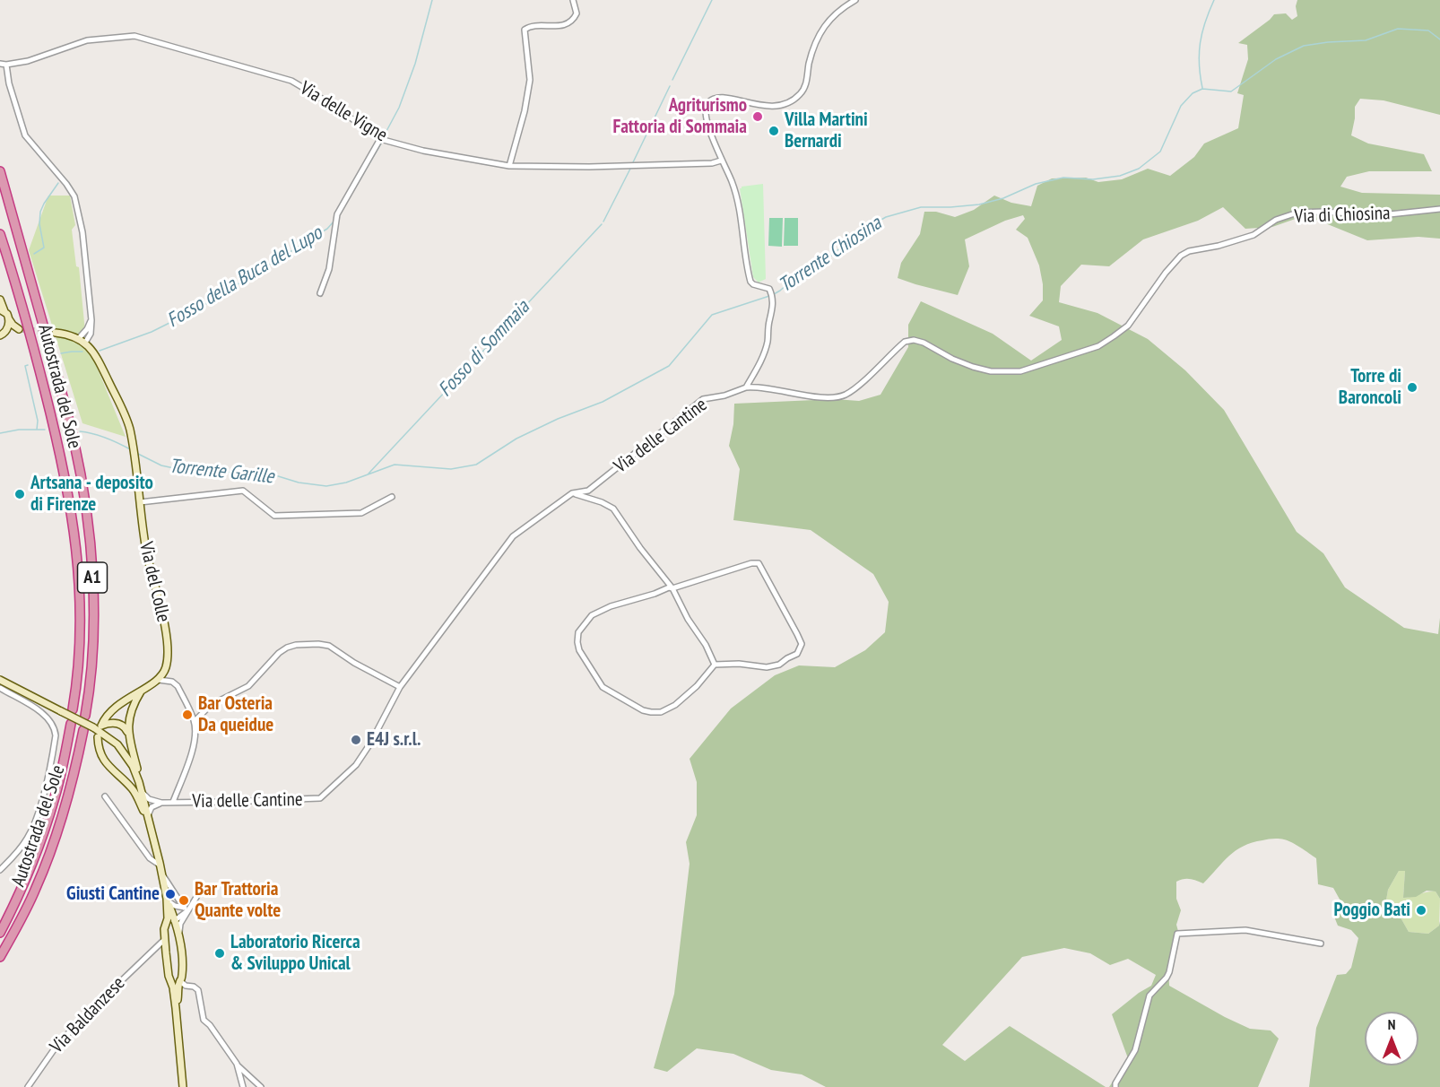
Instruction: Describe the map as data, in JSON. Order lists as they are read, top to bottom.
{
  "streets": {
    "highway": ["Autostrada del Sole", "A1"],
    "main road": ["Via del Colle"],
    "street": [
      "Via delle Vigne",
      "Via di Chiosina",
      "Via delle Cantine",
      "Via Baldanzese"
    ]
  },
  "crossings": [
    ["Via di Chiosina", "Via delle Cantine"]
  ],
  "water": [
    "Torrente Chiosina",
    "Fosso della Buca del Lupo",
    "Fosso di Sommaia",
    "Torrente Garille"
  ],
  "places": [
    "Agriturismo Fattoria di Sommaia",
    "Villa Martini Bernardi",
    "Torre di Baroncoli",
    "Artsana - deposito di Firenze",
    "Bar Osteria Da queidue",
    "E4J s.r.l.",
    "Giusti Cantine",
    "Bar Trattoria Quante volte",
    "Poggio Bati",
    "Laboratorio Ricerca & Sviluppo Unical"
  ],
  "north": "top"
}
